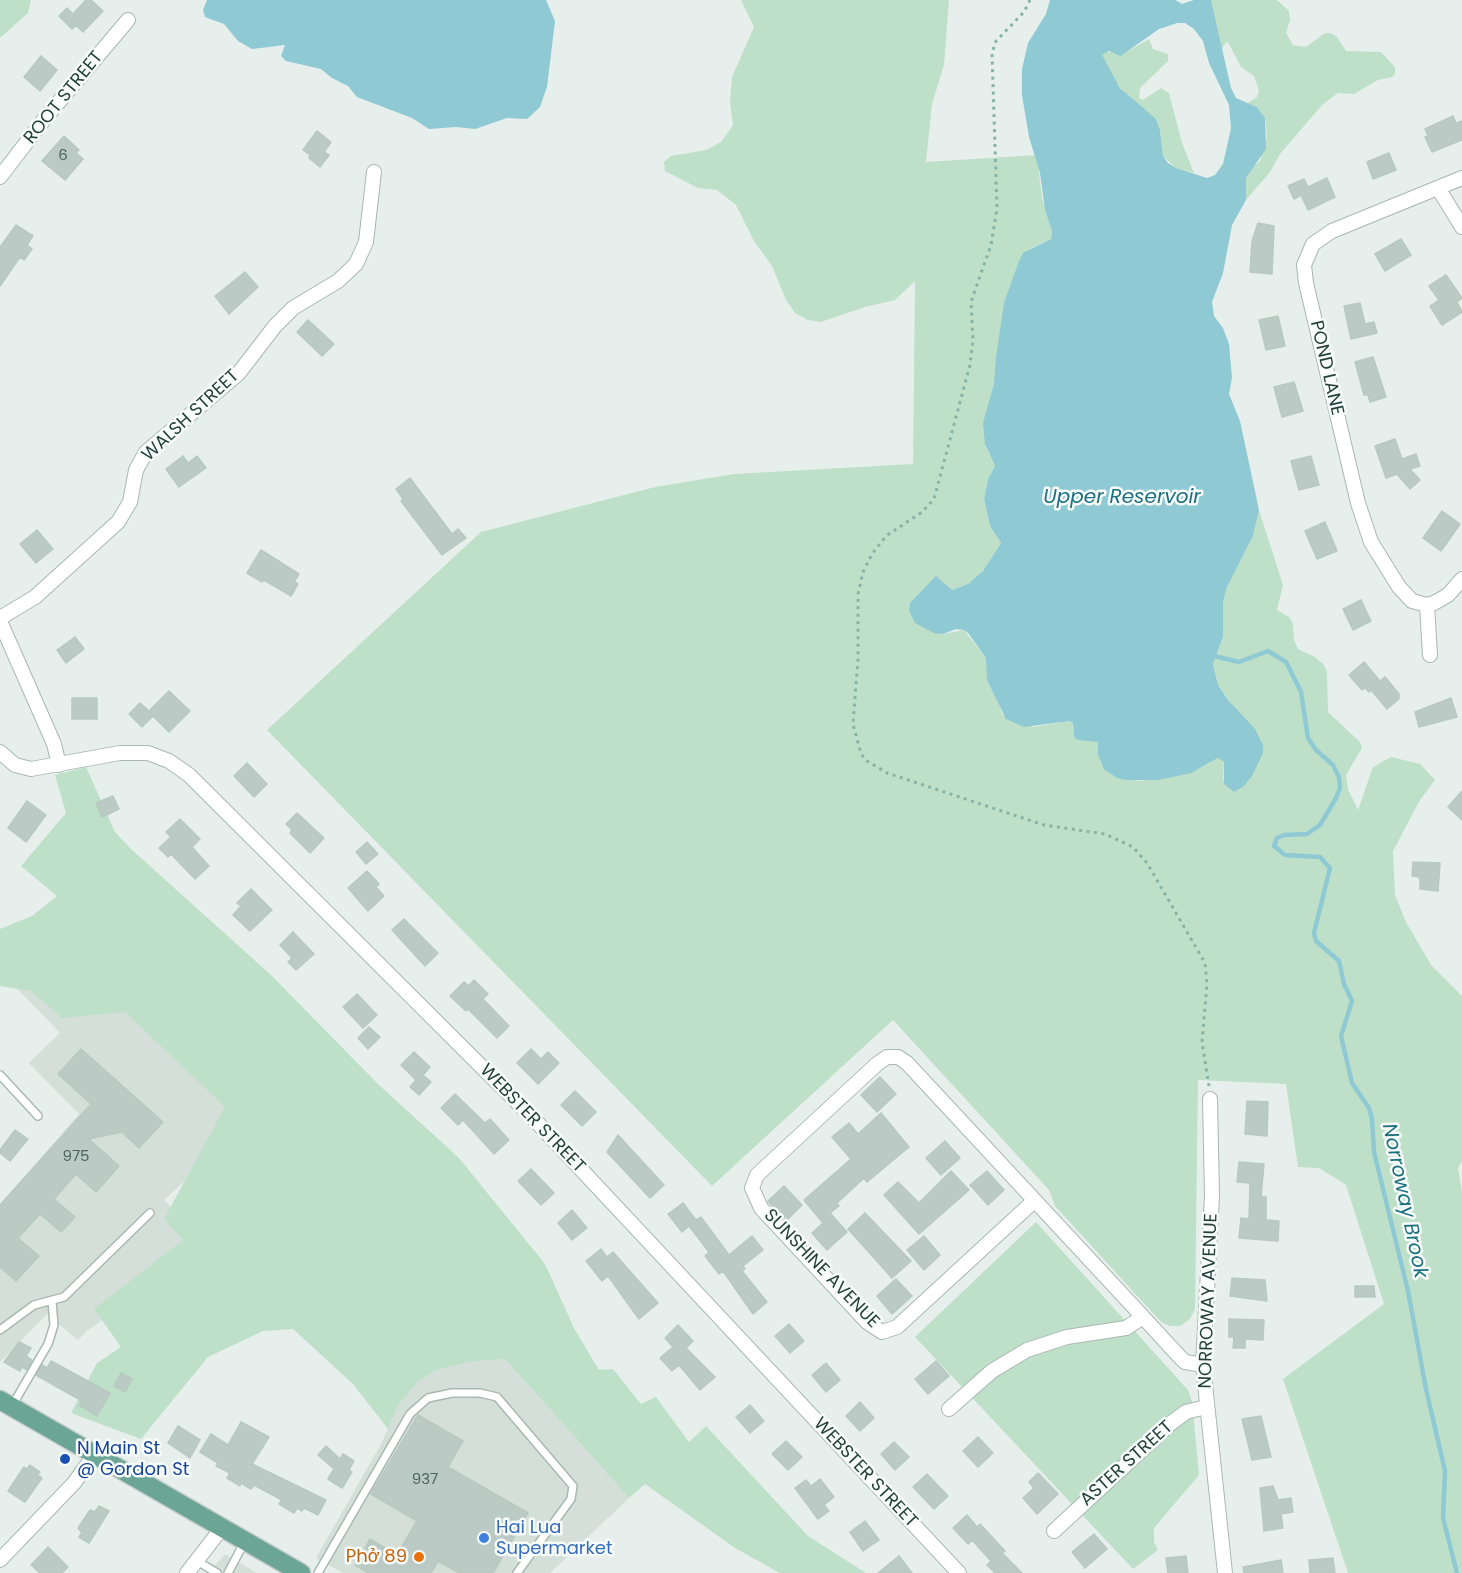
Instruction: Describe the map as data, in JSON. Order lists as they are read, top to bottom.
{
  "streets": {
    "street": [
      "ROOT STREET",
      "POND LANE",
      "WALSH STREET",
      "WEBSTER STREET",
      "SUNSHINE AVENUE",
      "NORROWAY AVENUE",
      "ASTER STREET"
    ]
  },
  "crossings": [
    ["SUNSHINE AVENUE", "NORROWAY AVENUE"],
    ["NORROWAY AVENUE", "ASTER STREET"]
  ],
  "water": ["Upper Reservoir", "Norroway Brook"],
  "places": ["N Main St @ Gordon St", "Hai Lua Supermarket", "Phở 89"],
  "house_numbers": ["6", "975", "937"]
}
